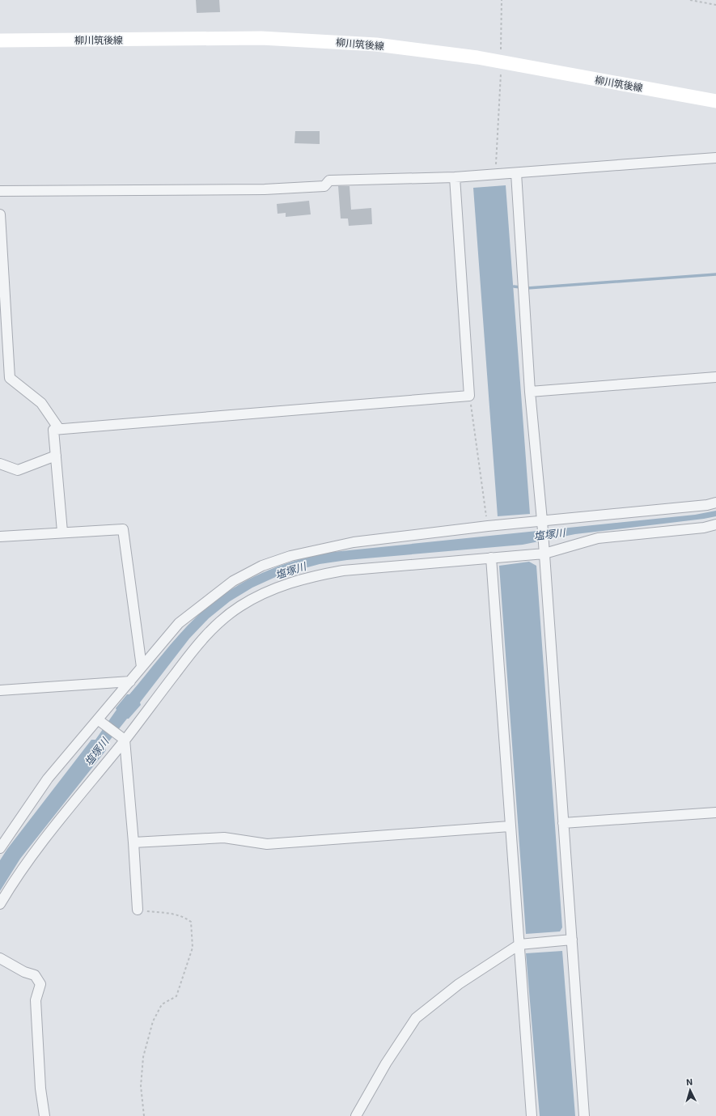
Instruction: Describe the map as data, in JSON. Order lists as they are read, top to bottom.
{
  "streets": {
    "main road": ["柳川筑後線"]
  },
  "water": ["塩塚川"],
  "north": "top"
}
